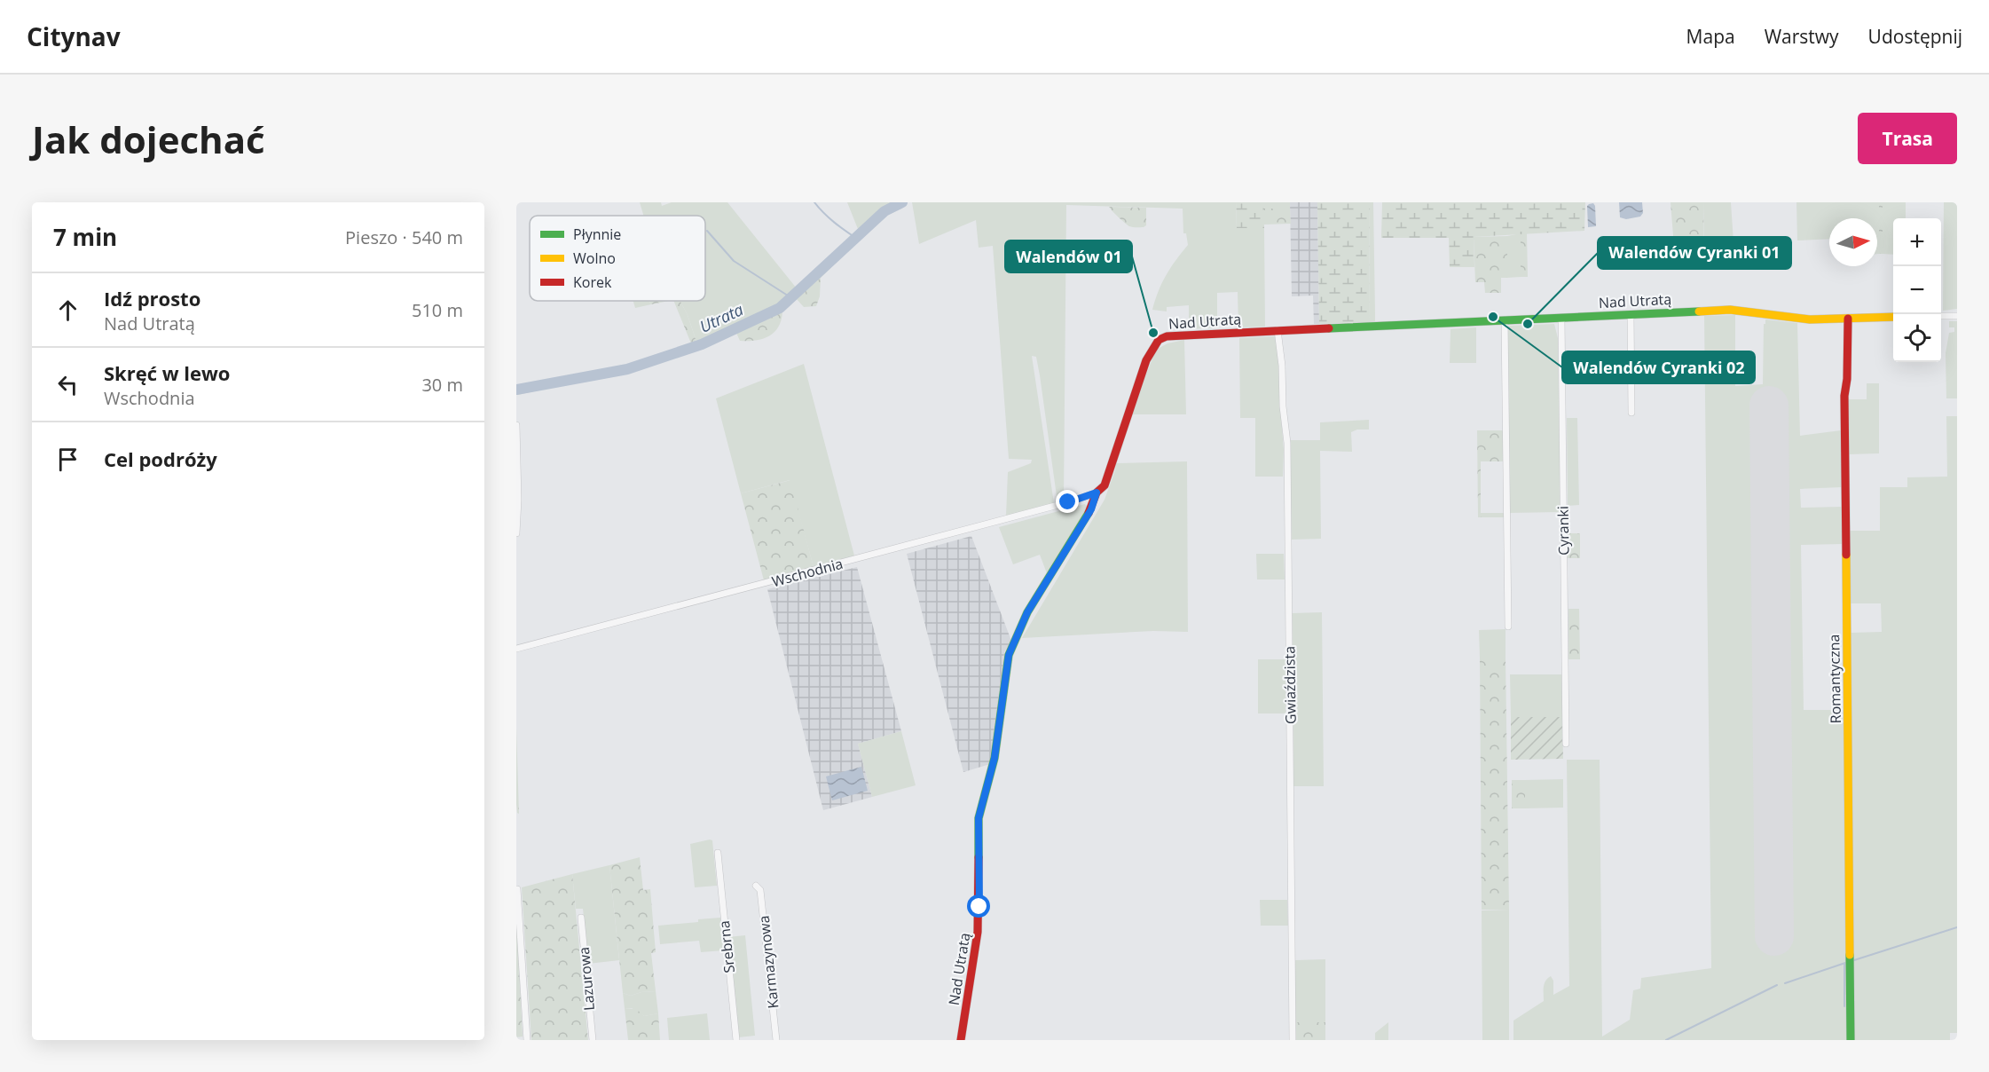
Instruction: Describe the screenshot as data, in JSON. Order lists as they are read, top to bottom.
{
  "streets": {
    "street": [
      "Nad Utratą",
      "Cyranki",
      "Wschodnia",
      "Romantyczna",
      "Gwiaździsta",
      "Srebrna",
      "Karmazynowa",
      "Lazurowa"
    ]
  },
  "crossings": [
    ["Nad Utratą", "Cyranki"],
    ["Nad Utratą", "Wschodnia"],
    ["Nad Utratą", "Romantyczna"],
    ["Nad Utratą", "Gwiaździsta"]
  ],
  "water": ["Utrata"],
  "places": ["Walendów Cyranki 02", "Walendów Cyranki 01", "Walendów 01"],
  "legend": ["Płynnie", "Wolno", "Korek"],
  "north": "right",
  "page": {
    "header": "Citynav",
    "nav": ["Mapa", "Warstwy", "Udostępnij"],
    "buttons": "Trasa",
    "title": "Jak dojechać",
    "heading": ["7 min", "Pieszo · 540 m"],
    "map_buttons": ["+", "−"],
    "list": [
      ["Idź prosto", "Nad Utratą", "510 m"],
      ["Skręć w lewo", "Wschodnia", "30 m"],
      "Cel podróży"
    ]
  }
}
